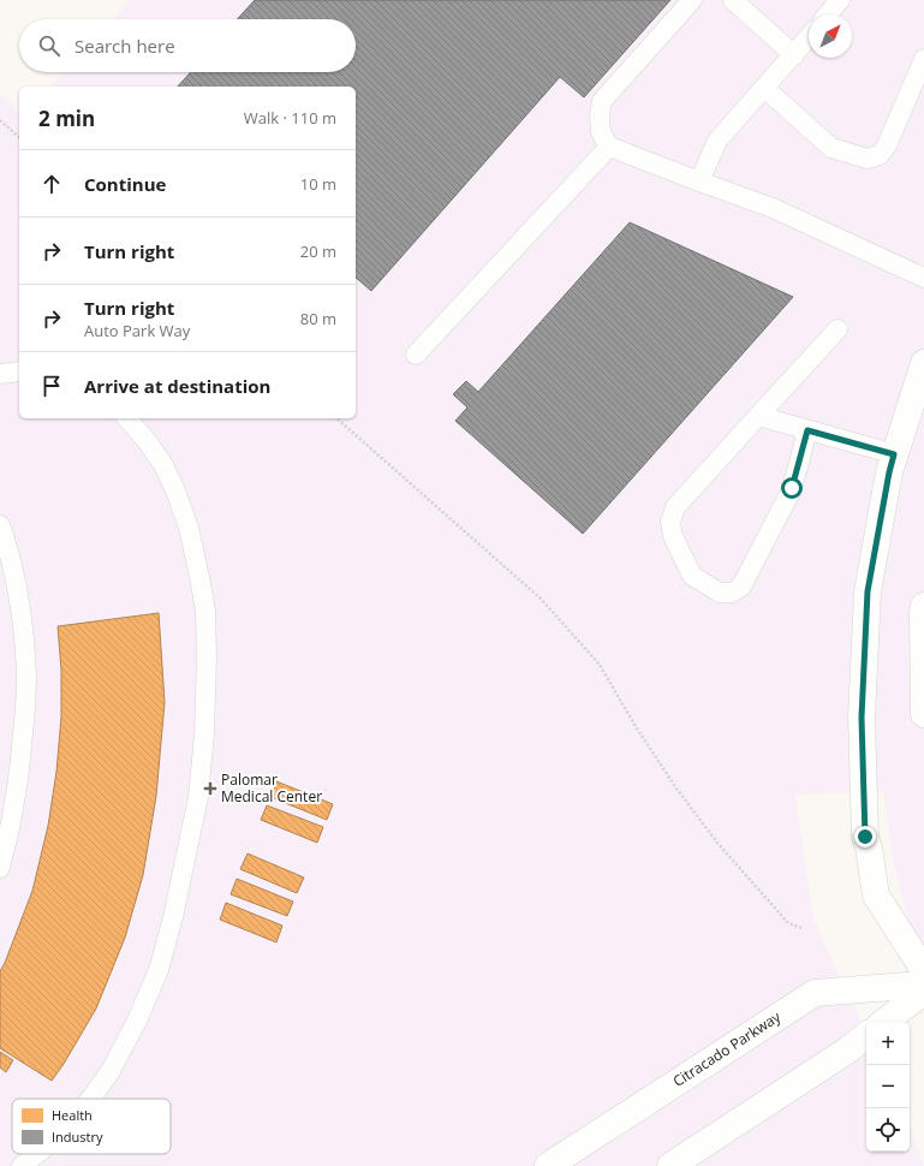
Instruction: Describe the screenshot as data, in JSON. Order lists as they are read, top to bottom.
{
  "streets": {
    "main road": ["Citracado Parkway"]
  },
  "places": {
    "health": ["Palomar Medical Center"]
  },
  "legend": ["Health", "Industry"],
  "north": "top right",
  "page": {
    "search": "Search here",
    "heading": ["2 min", "Walk · 110 m"],
    "list": [
      ["Continue", "10 m"],
      ["Turn right", "20 m"],
      ["Turn right", "Auto Park Way", "80 m"],
      "Arrive at destination"
    ],
    "map_buttons": ["+", "−"]
  }
}
